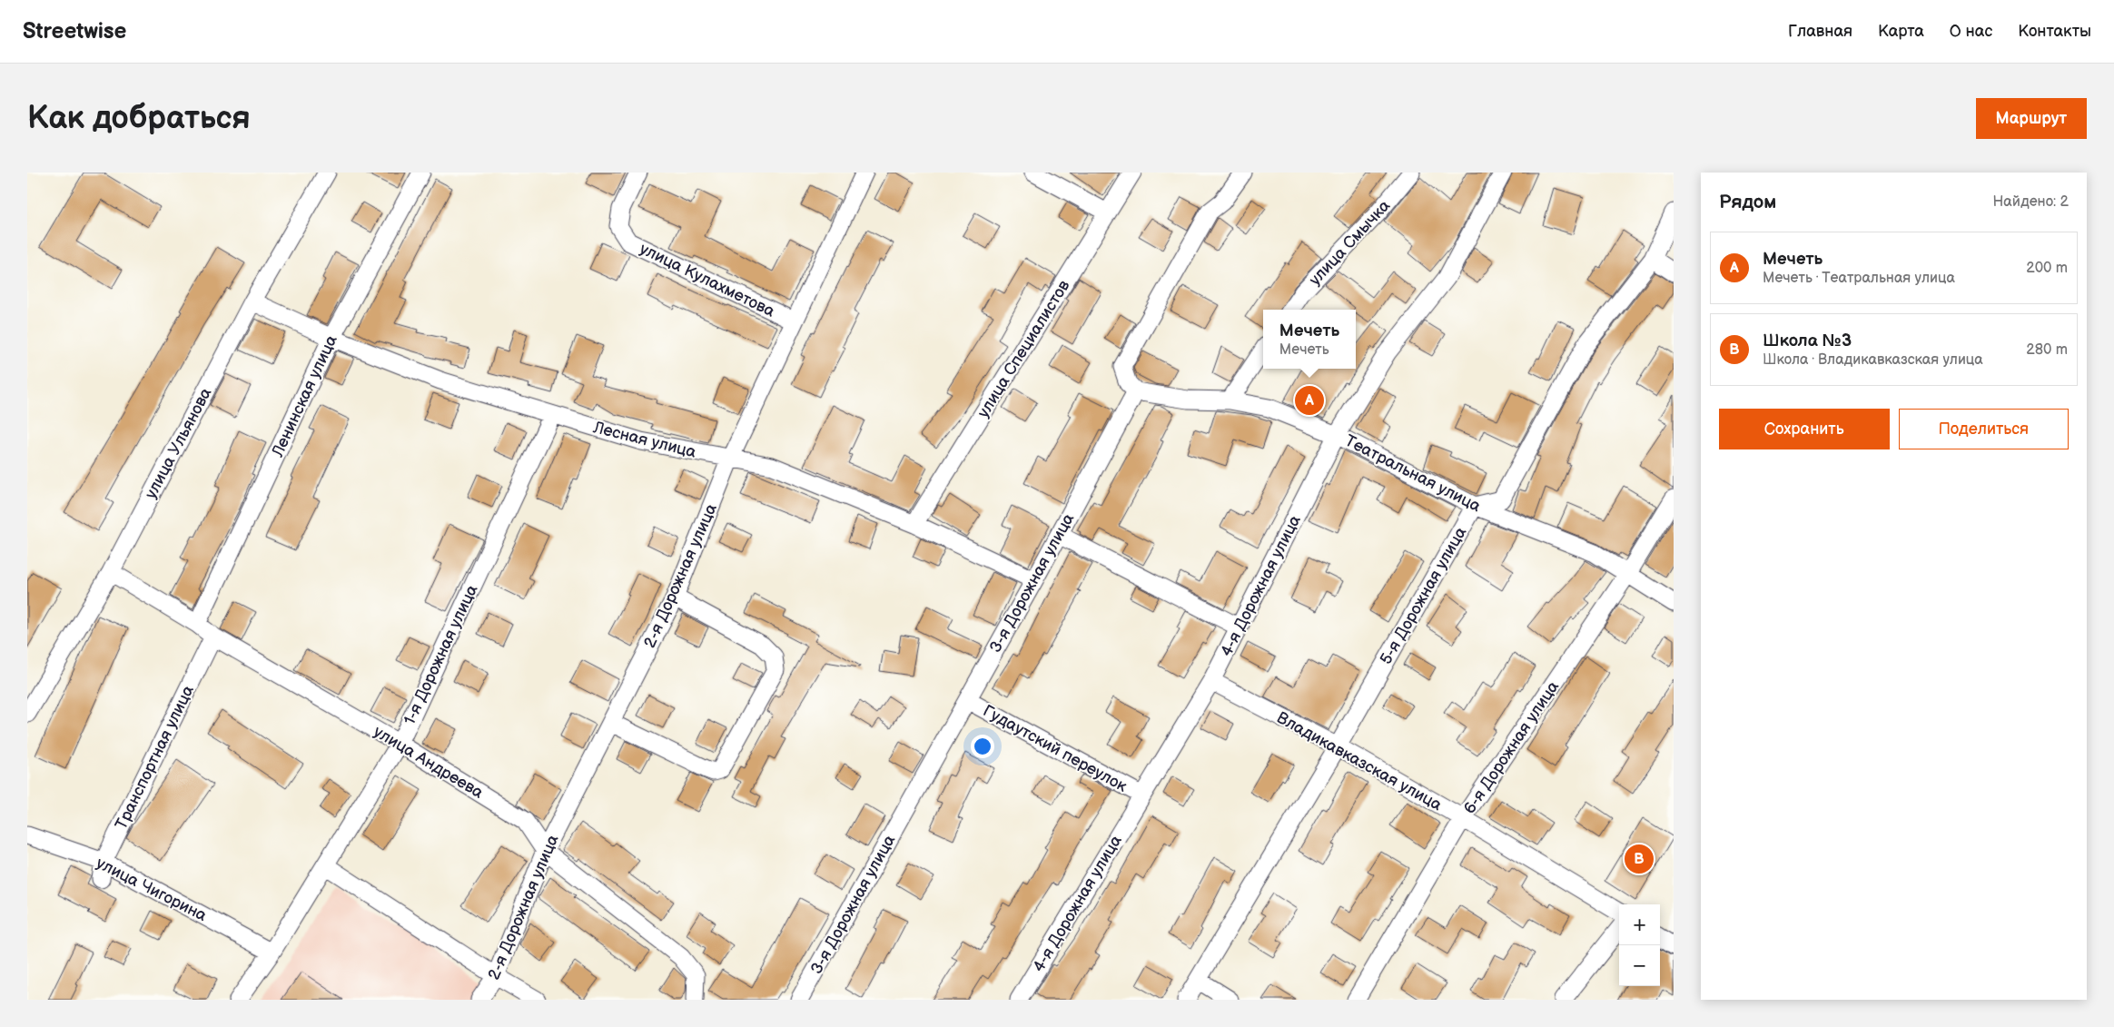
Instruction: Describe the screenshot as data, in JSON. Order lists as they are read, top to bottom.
{
  "streets": {
    "street": [
      "улица Смычка",
      "улица Кулахметова",
      "улица Специалистов",
      "Ленинская улица",
      "Лесная улица",
      "улица Ульянова",
      "Театральная улица",
      "2-я Дорожная улица",
      "3-я Дорожная улица",
      "4-я Дорожная улица",
      "5-я Дорожная улица",
      "1-я Дорожная улица",
      "6-я Дорожная улица",
      "Гудаутский переулок",
      "Транспортная улица",
      "Владикавказская улица",
      "улица Андреева",
      "улица Чигорина"
    ]
  },
  "crossings": [
    ["улица Кулахметова", "2-я Дорожная улица"],
    ["улица Специалистов", "Лесная улица"],
    ["Ленинская улица", "Лесная улица"],
    ["Ленинская улица", "улица Андреева"],
    ["Лесная улица", "улица Ульянова"],
    ["Лесная улица", "2-я Дорожная улица"],
    ["Лесная улица", "3-я Дорожная улица"],
    ["Лесная улица", "1-я Дорожная улица"],
    ["улица Ульянова", "улица Андреева"],
    ["Театральная улица", "3-я Дорожная улица"],
    ["Театральная улица", "4-я Дорожная улица"],
    ["Театральная улица", "5-я Дорожная улица"],
    ["Театральная улица", "6-я Дорожная улица"],
    ["2-я Дорожная улица", "улица Андреева"],
    ["3-я Дорожная улица", "Гудаутский переулок"],
    ["4-я Дорожная улица", "Гудаутский переулок"],
    ["4-я Дорожная улица", "Владикавказская улица"],
    ["5-я Дорожная улица", "Владикавказская улица"],
    ["1-я Дорожная улица", "улица Андреева"],
    ["1-я Дорожная улица", "улица Чигорина"],
    ["6-я Дорожная улица", "Владикавказская улица"],
    ["Транспортная улица", "улица Андреева"],
    ["Транспортная улица", "улица Чигорина"]
  ],
  "page": {
    "header": "Streetwise",
    "nav": [
      "Главная",
      "Карта",
      "О нас",
      "Контакты"
    ],
    "buttons": [
      "Маршрут",
      ["Сохранить", "Поделиться"]
    ],
    "title": "Как добраться",
    "heading": ["Рядом", "Найдено: 2"],
    "list": [
      {
        "mark": "A",
        "name": "Мечеть",
        "note": "Мечеть · Театральная улица",
        "value": "200 m"
      },
      {
        "mark": "B",
        "name": "Школа №3",
        "note": "Школа · Владикавказская улица",
        "value": "280 m"
      }
    ],
    "popup": ["Мечеть", "Мечеть"],
    "pins": ["A", "B"],
    "map_buttons": ["+", "−"]
  }
}
